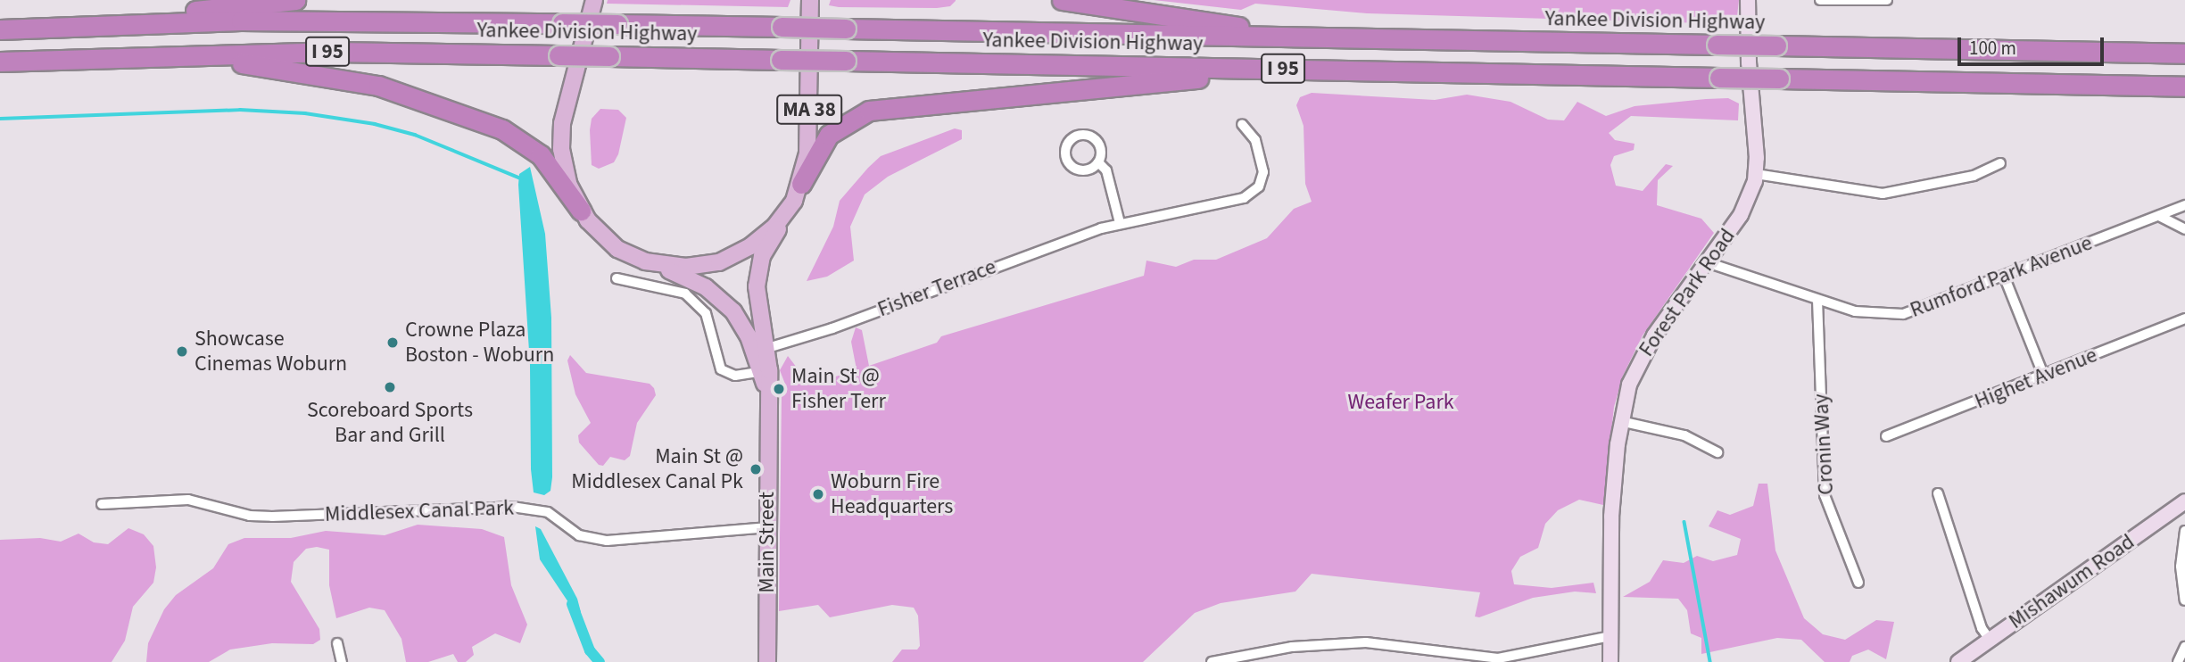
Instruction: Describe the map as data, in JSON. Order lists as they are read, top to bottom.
{
  "streets": {
    "highway": ["Yankee Division Highway", "I 95"],
    "main road": ["MA 38", "Main Street"],
    "street": [
      "Rumford Park Avenue",
      "Fisher Terrace",
      "Forest Park Road",
      "Highet Avenue",
      "Cronin Way",
      "Middlesex Canal Park",
      "Mishawum Road"
    ]
  },
  "crossings": [
    ["MA 38", "Main Street"],
    ["Rumford Park Avenue", "Forest Park Road"],
    ["Rumford Park Avenue", "Cronin Way"],
    ["Fisher Terrace", "Main Street"],
    ["Middlesex Canal Park", "Main Street"]
  ],
  "parks": ["Weafer Park"],
  "places": [
    "Crowne Plaza Boston - Woburn",
    "Showcase Cinemas Woburn",
    "Scoreboard Sports Bar and Grill",
    "Main St @ Fisher Terr",
    "Main St @ Middlesex Canal Pk",
    "Woburn Fire Headquarters"
  ],
  "scale_bar": "100 m"
}
